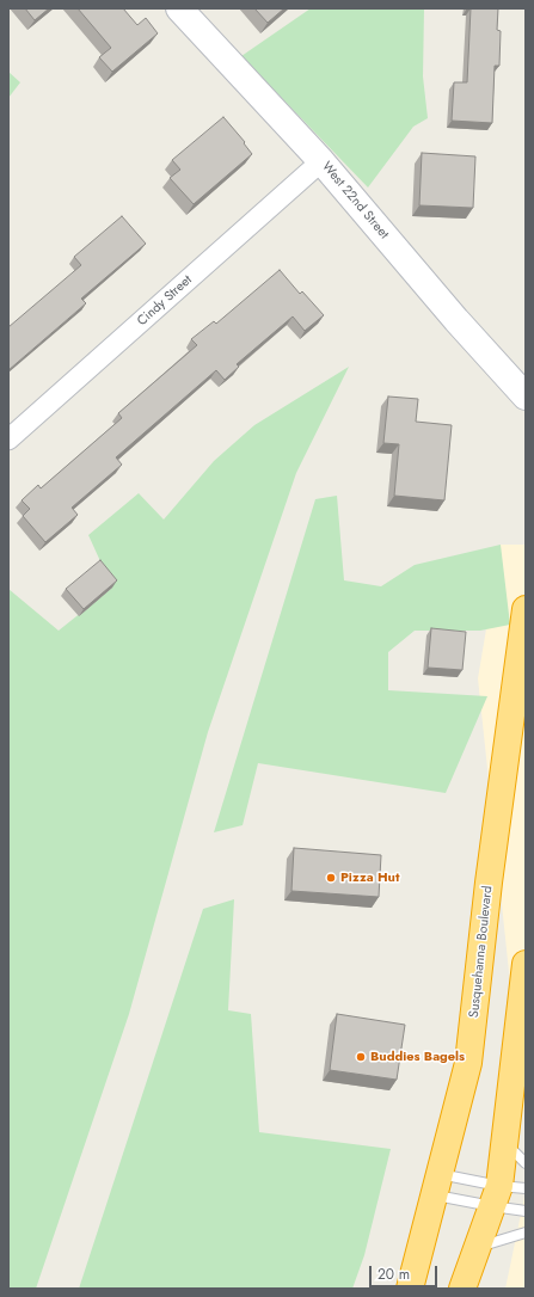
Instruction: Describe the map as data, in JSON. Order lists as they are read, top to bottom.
{
  "streets": {
    "highway": ["Susquehanna Boulevard"],
    "street": ["West 22nd Street", "Cindy Street"]
  },
  "crossings": [
    ["West 22nd Street", "Cindy Street"]
  ],
  "places": ["Pizza Hut", "Buddies Bagels"],
  "scale_bar": "20 m"
}
